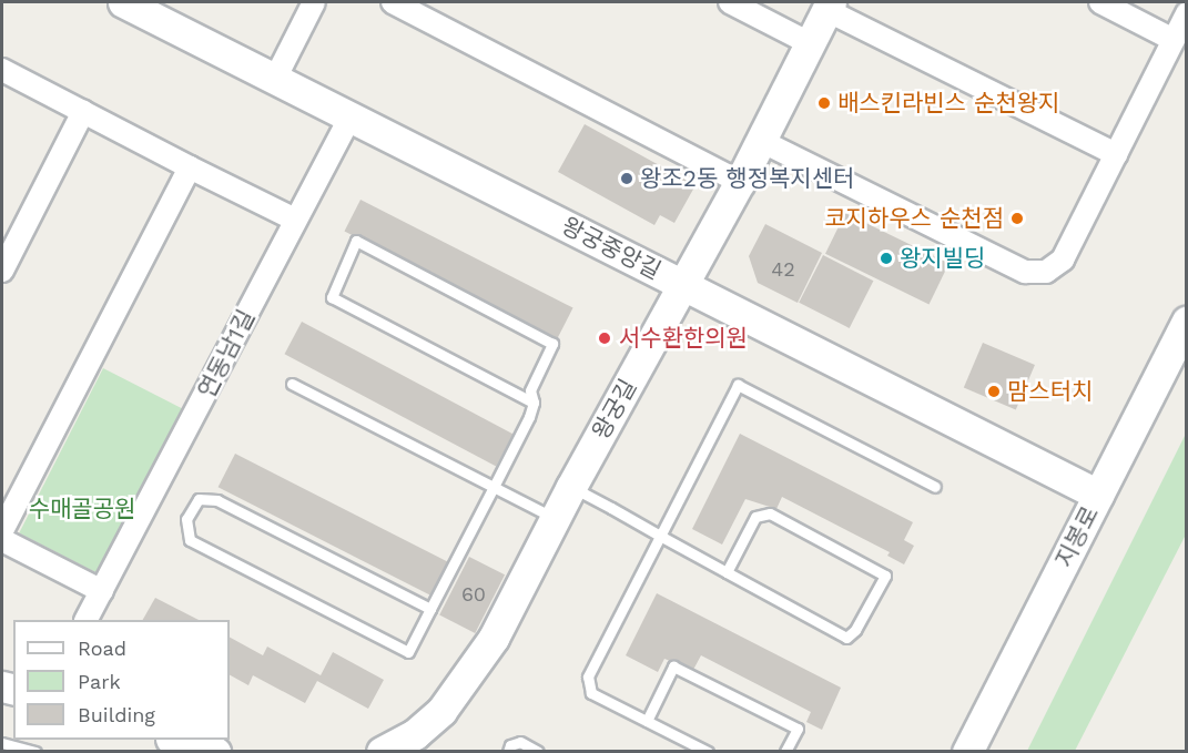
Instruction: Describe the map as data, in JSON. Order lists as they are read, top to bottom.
{
  "streets": {
    "street": [
      "왕궁중앙길",
      "연동남1길",
      "왕궁길",
      "지봉로"
    ]
  },
  "crossings": [
    ["왕궁중앙길", "연동남1길"],
    ["왕궁중앙길", "왕궁길"],
    ["왕궁중앙길", "지봉로"]
  ],
  "parks": ["수매골공원"],
  "places": [
    "배스킨라빈스 순천왕지",
    "왕조2동 행정복지센터",
    "코지하우스 순천점",
    "왕지빌딩",
    "서수환한의원",
    "맘스터치"
  ],
  "house_numbers": ["42", "60"],
  "legend": ["Road", "Park", "Building"]
}
